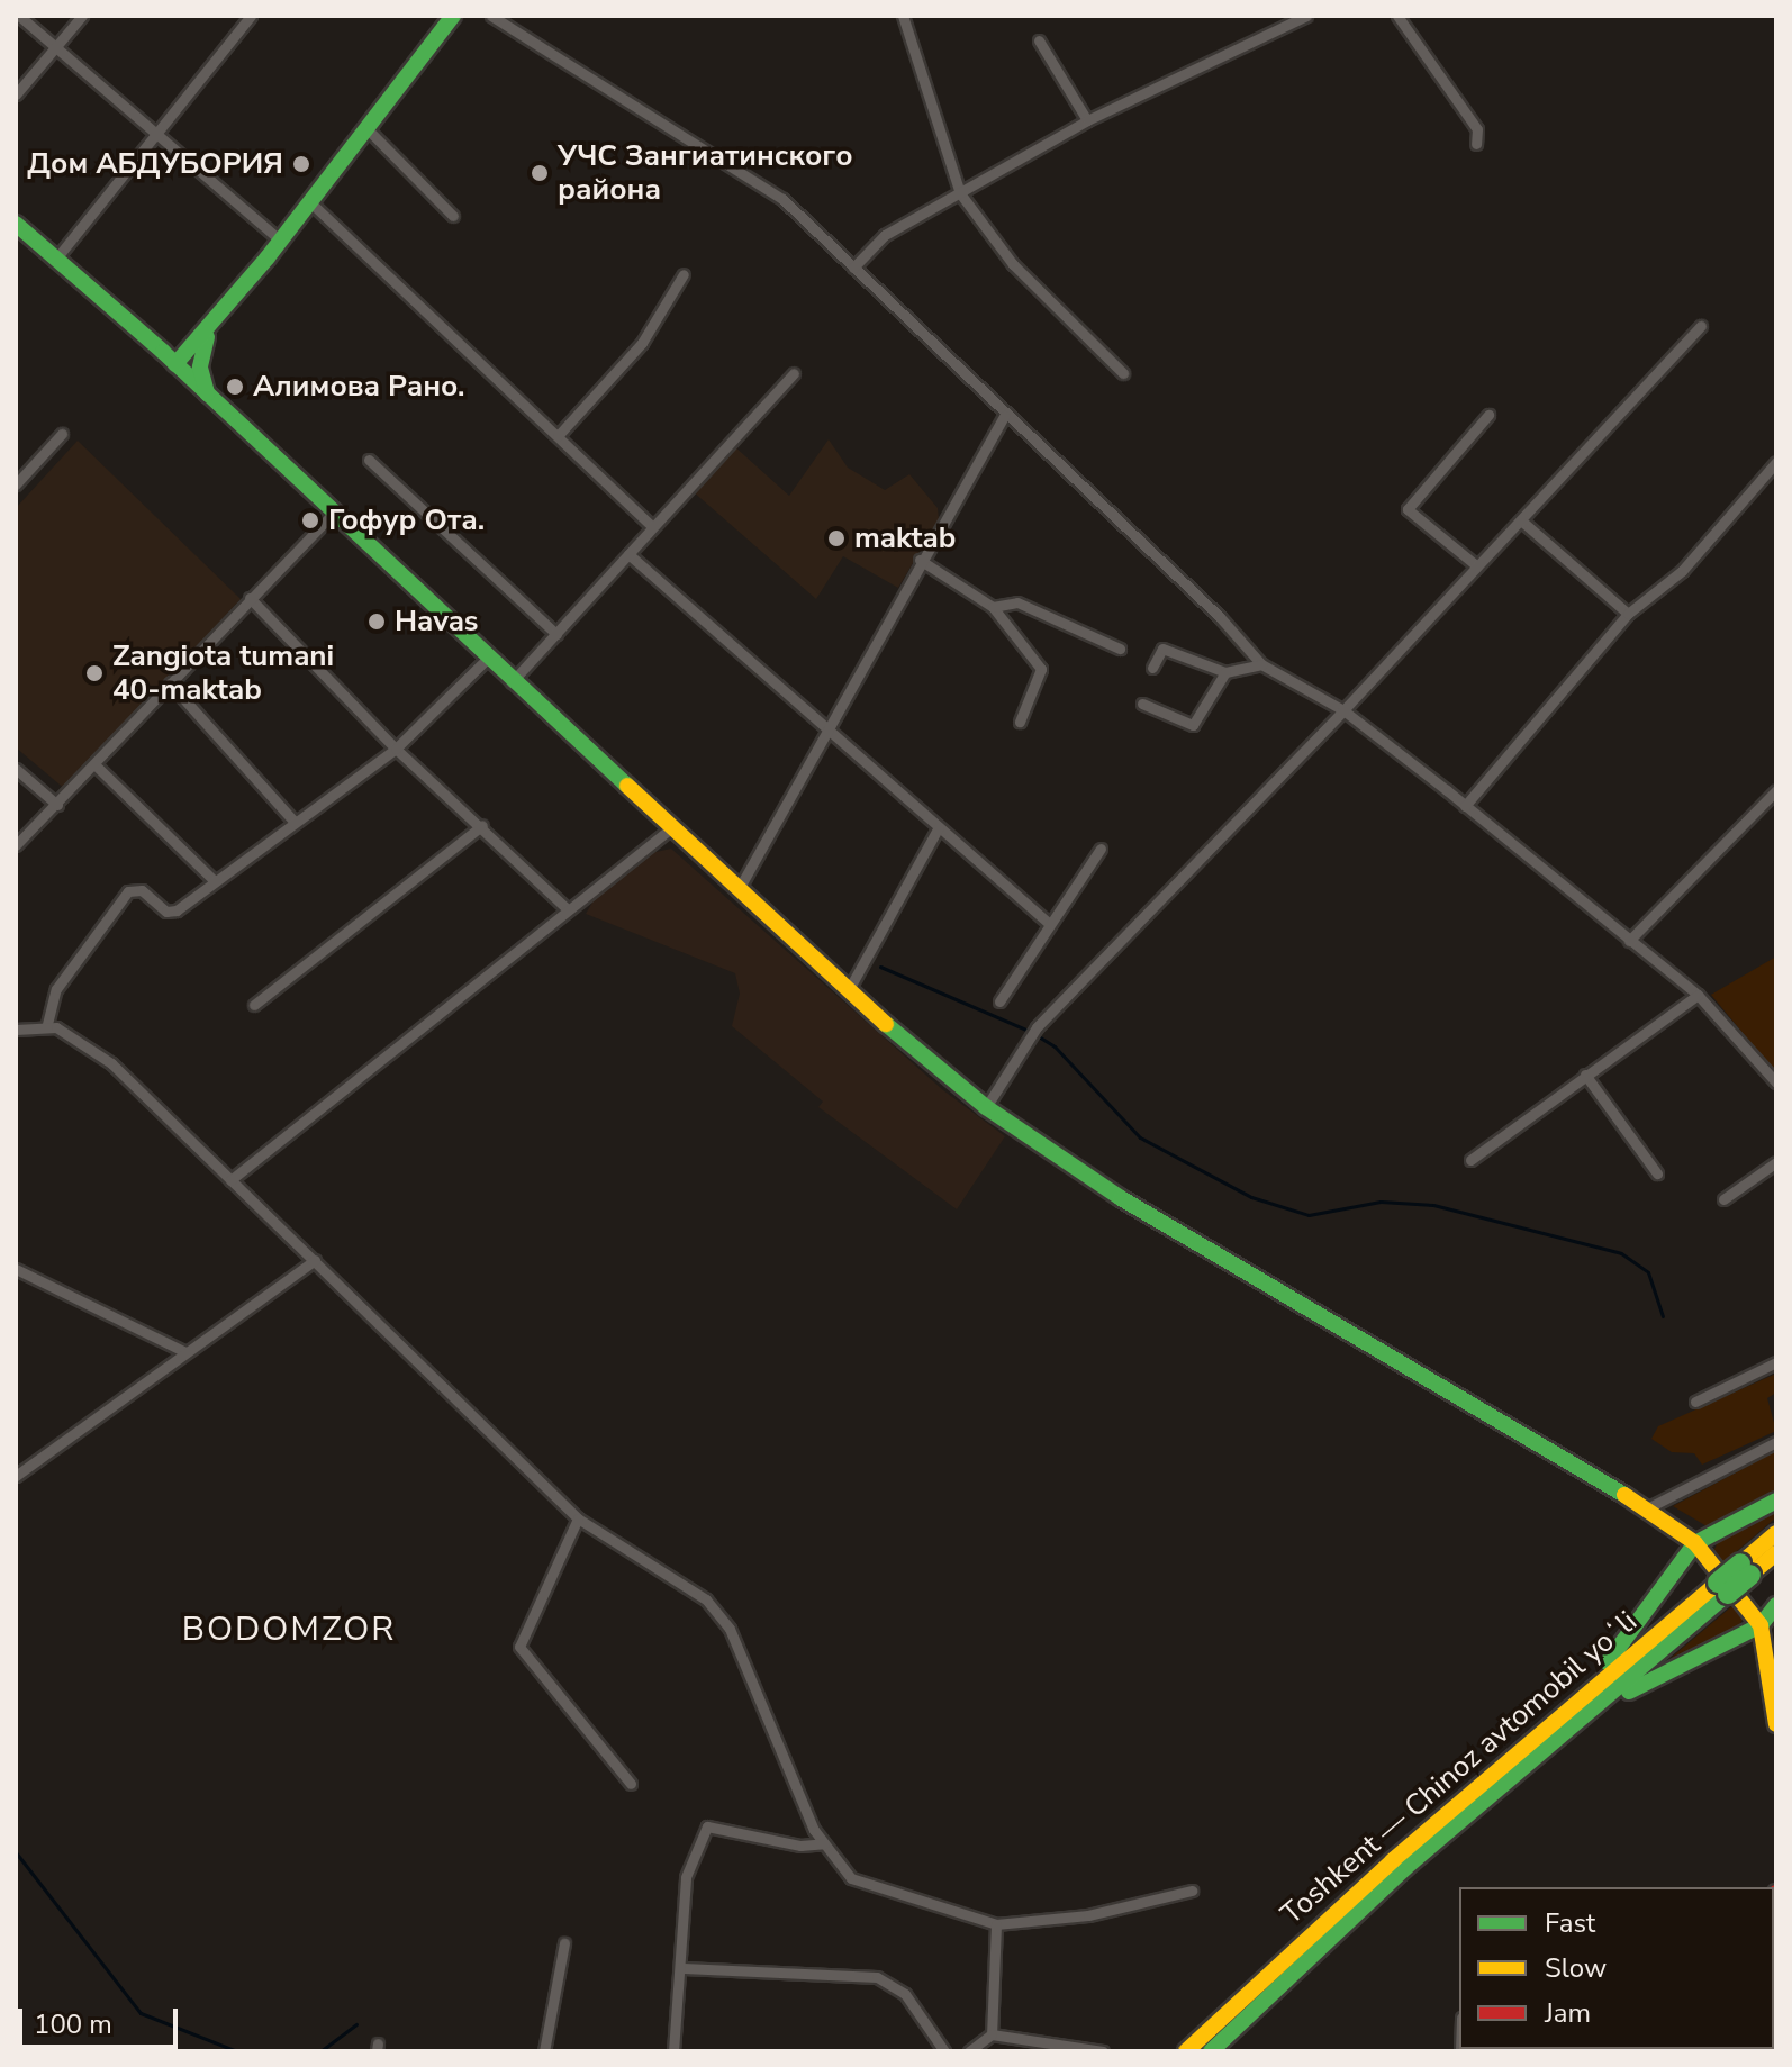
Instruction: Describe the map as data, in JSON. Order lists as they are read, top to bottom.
{
  "streets": {
    "main road": ["Toshkent — Chinoz avtomobil yoʻli"]
  },
  "districts": ["BODOMZOR"],
  "places": [
    "Дом АБДУБОРИЯ",
    "УЧС Зангиатинского района",
    "Алимова Рано.",
    "Гофур Ота.",
    "maktab",
    "Havas",
    "Zangiota tumani 40-maktab"
  ],
  "legend": ["Fast", "Slow", "Jam"],
  "scale_bar": "100 m"
}
